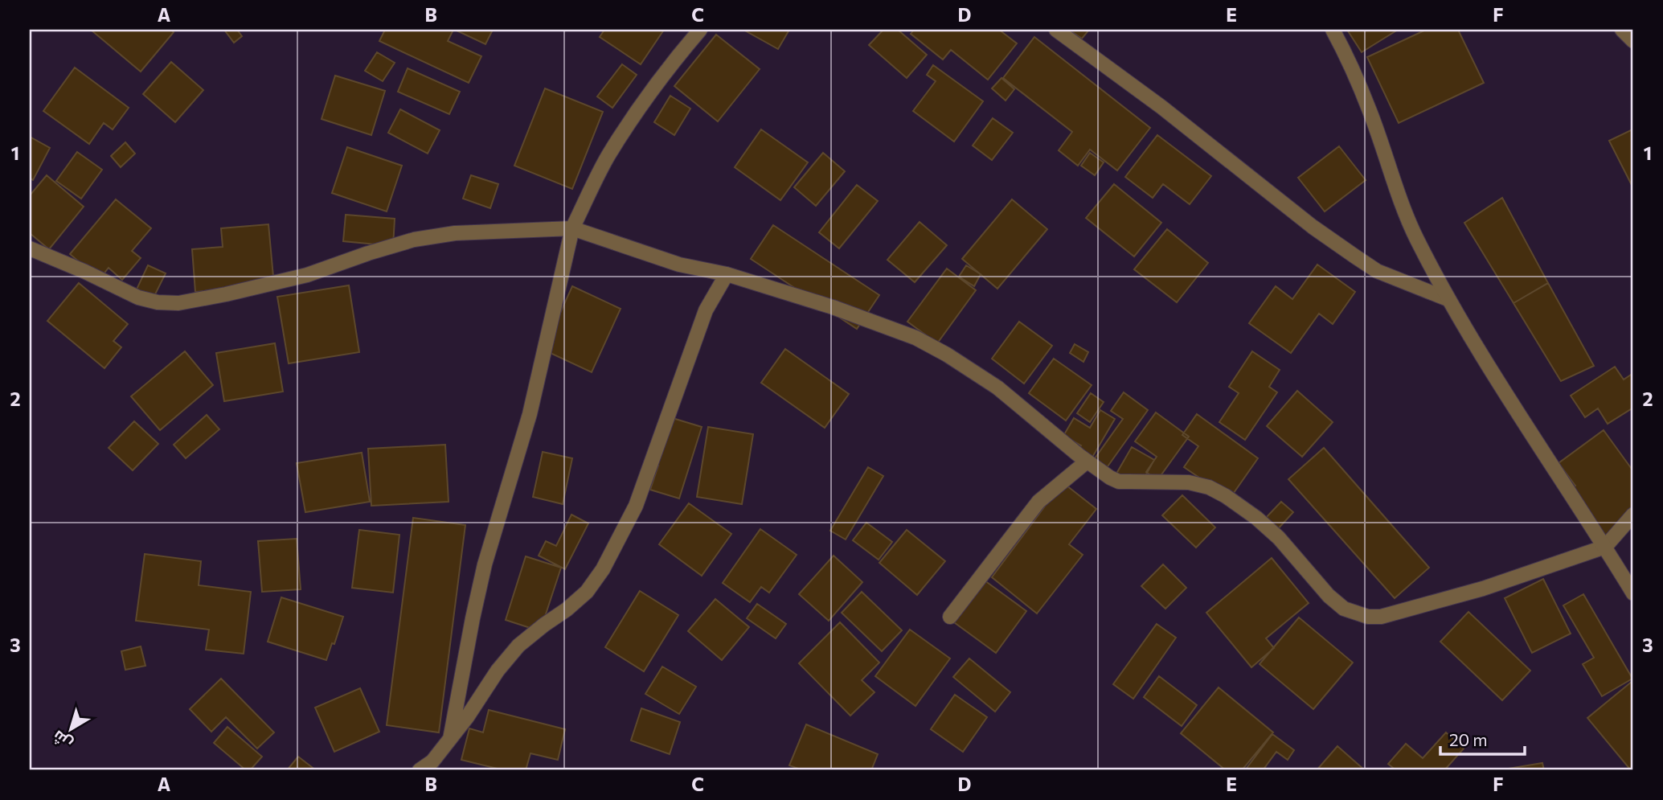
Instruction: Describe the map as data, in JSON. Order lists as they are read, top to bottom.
{
  "scale_bar": "20 m",
  "north": "bottom left",
  "grid": {
    "columns": [
      "A",
      "B",
      "C",
      "D",
      "E",
      "F"
    ],
    "rows": ["1", "2", "3"]
  }
}
